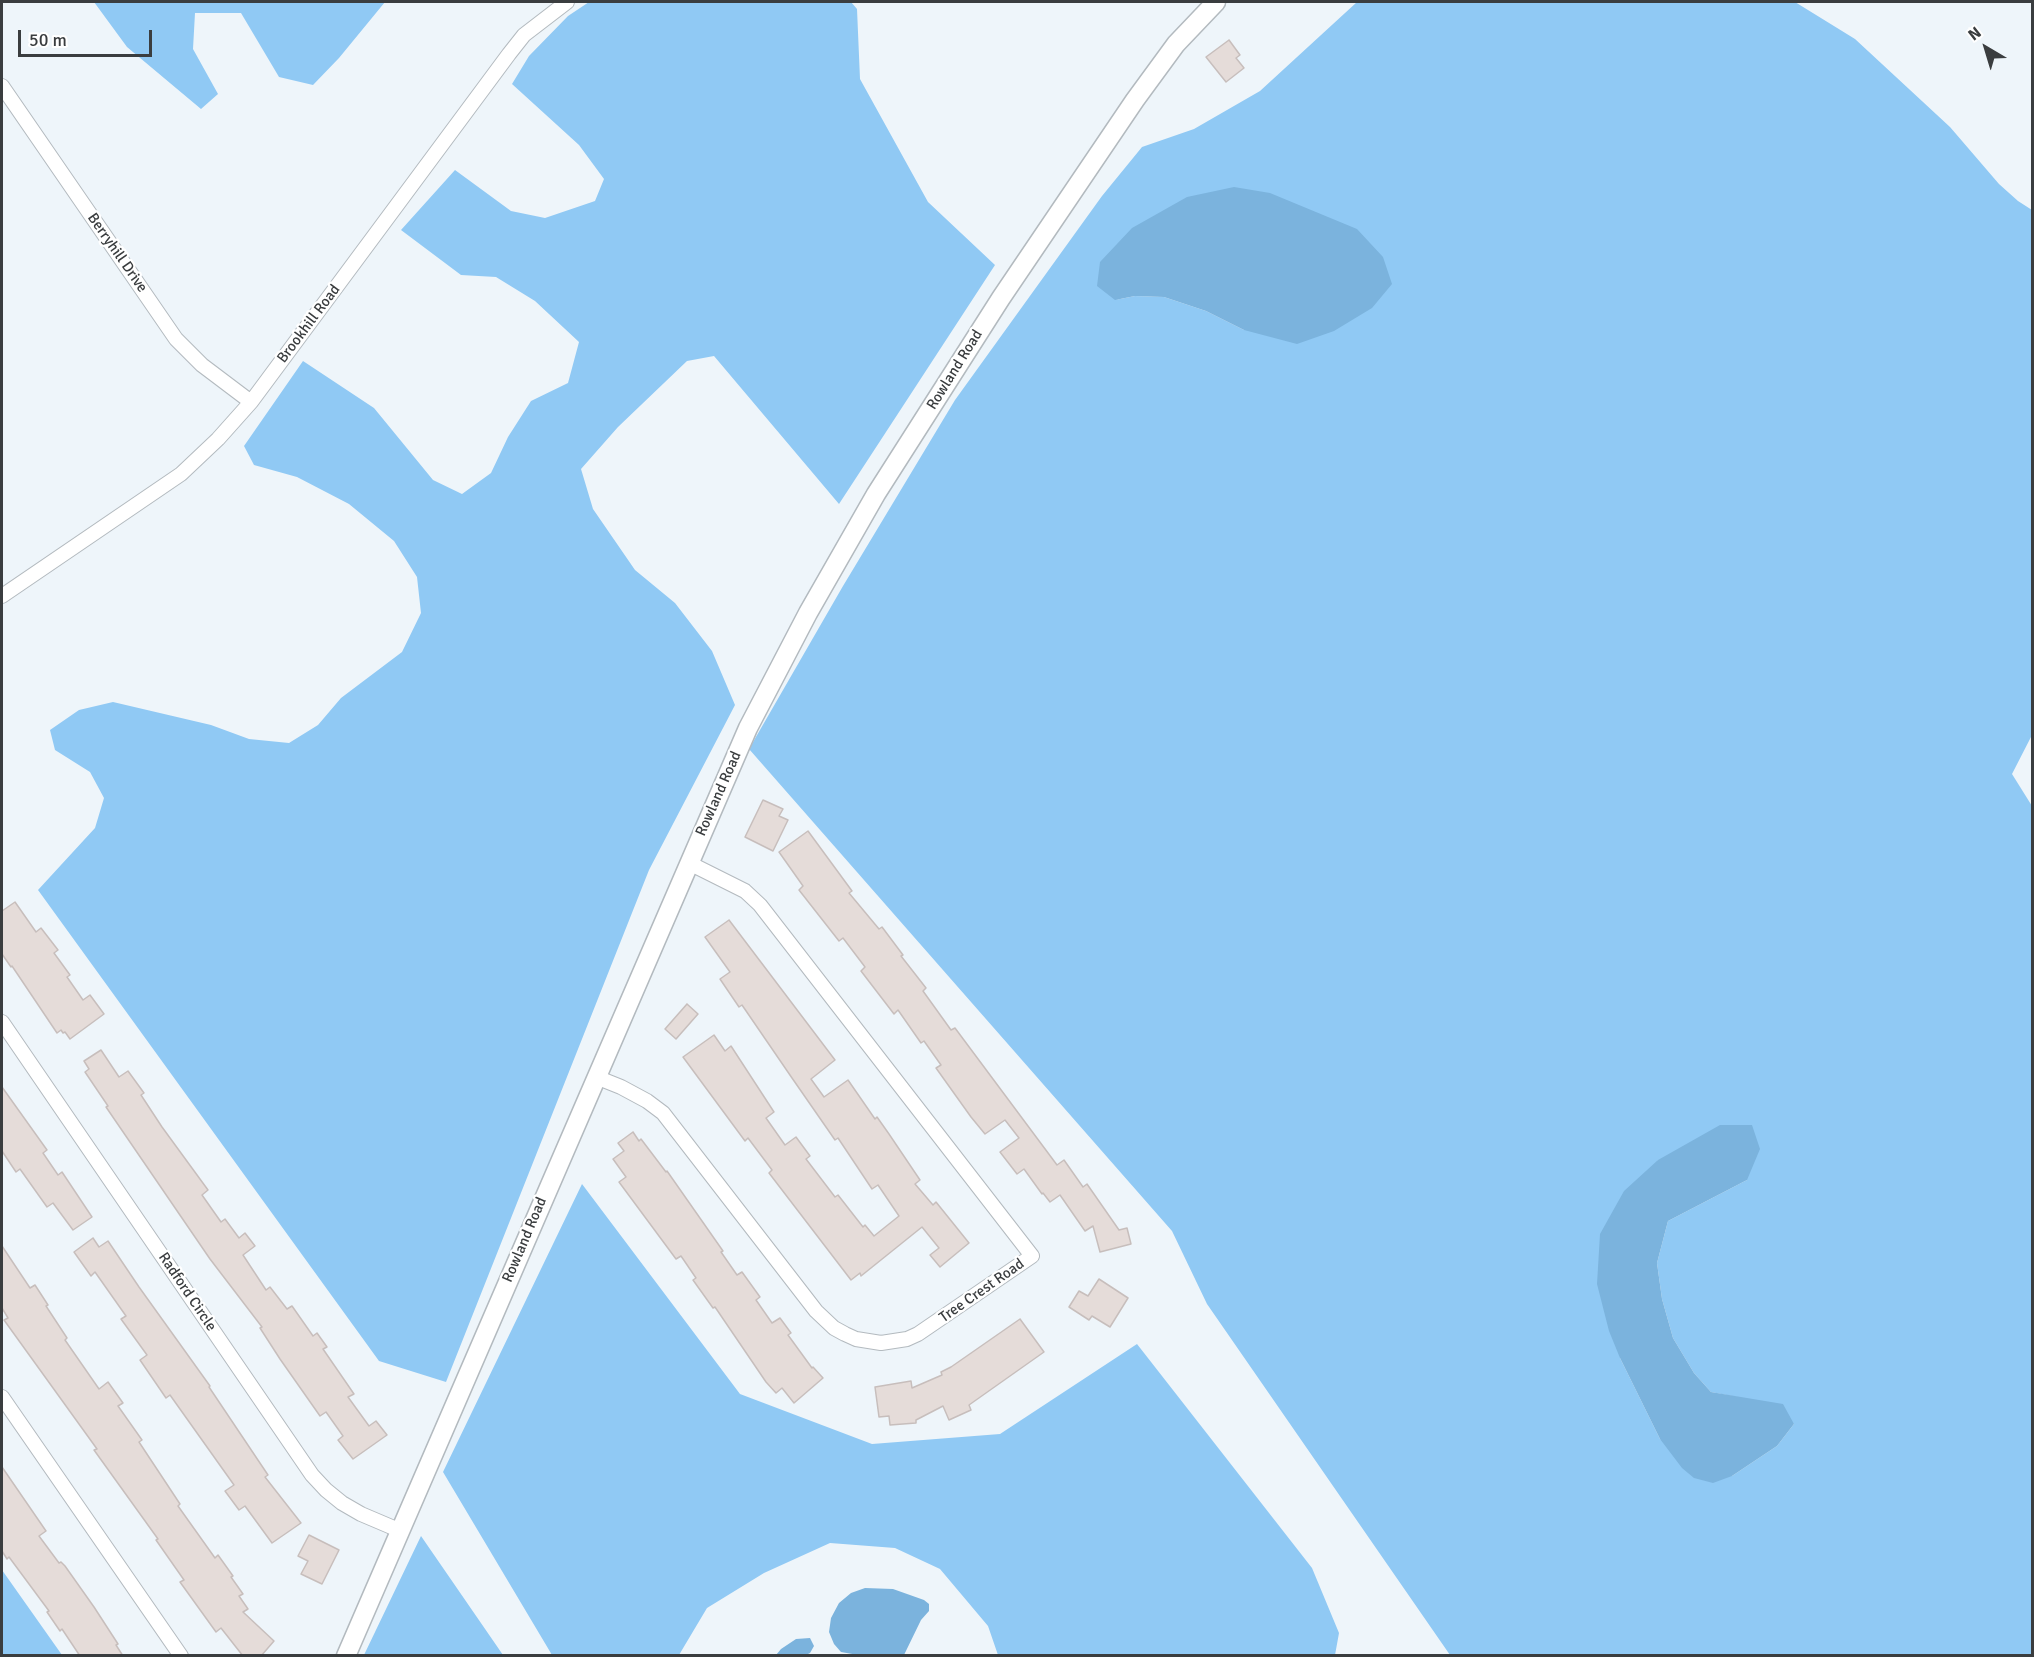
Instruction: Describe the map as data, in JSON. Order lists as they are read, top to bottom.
{
  "streets": {
    "street": [
      "Berryhill Drive",
      "Brookhill Road",
      "Rowland Road",
      "Tree Crest Road",
      "Radford Circle"
    ]
  },
  "crossings": [
    ["Berryhill Drive", "Brookhill Road"],
    ["Rowland Road", "Tree Crest Road"],
    ["Rowland Road", "Radford Circle"]
  ],
  "scale_bar": "50 m",
  "north": "top left"
}
